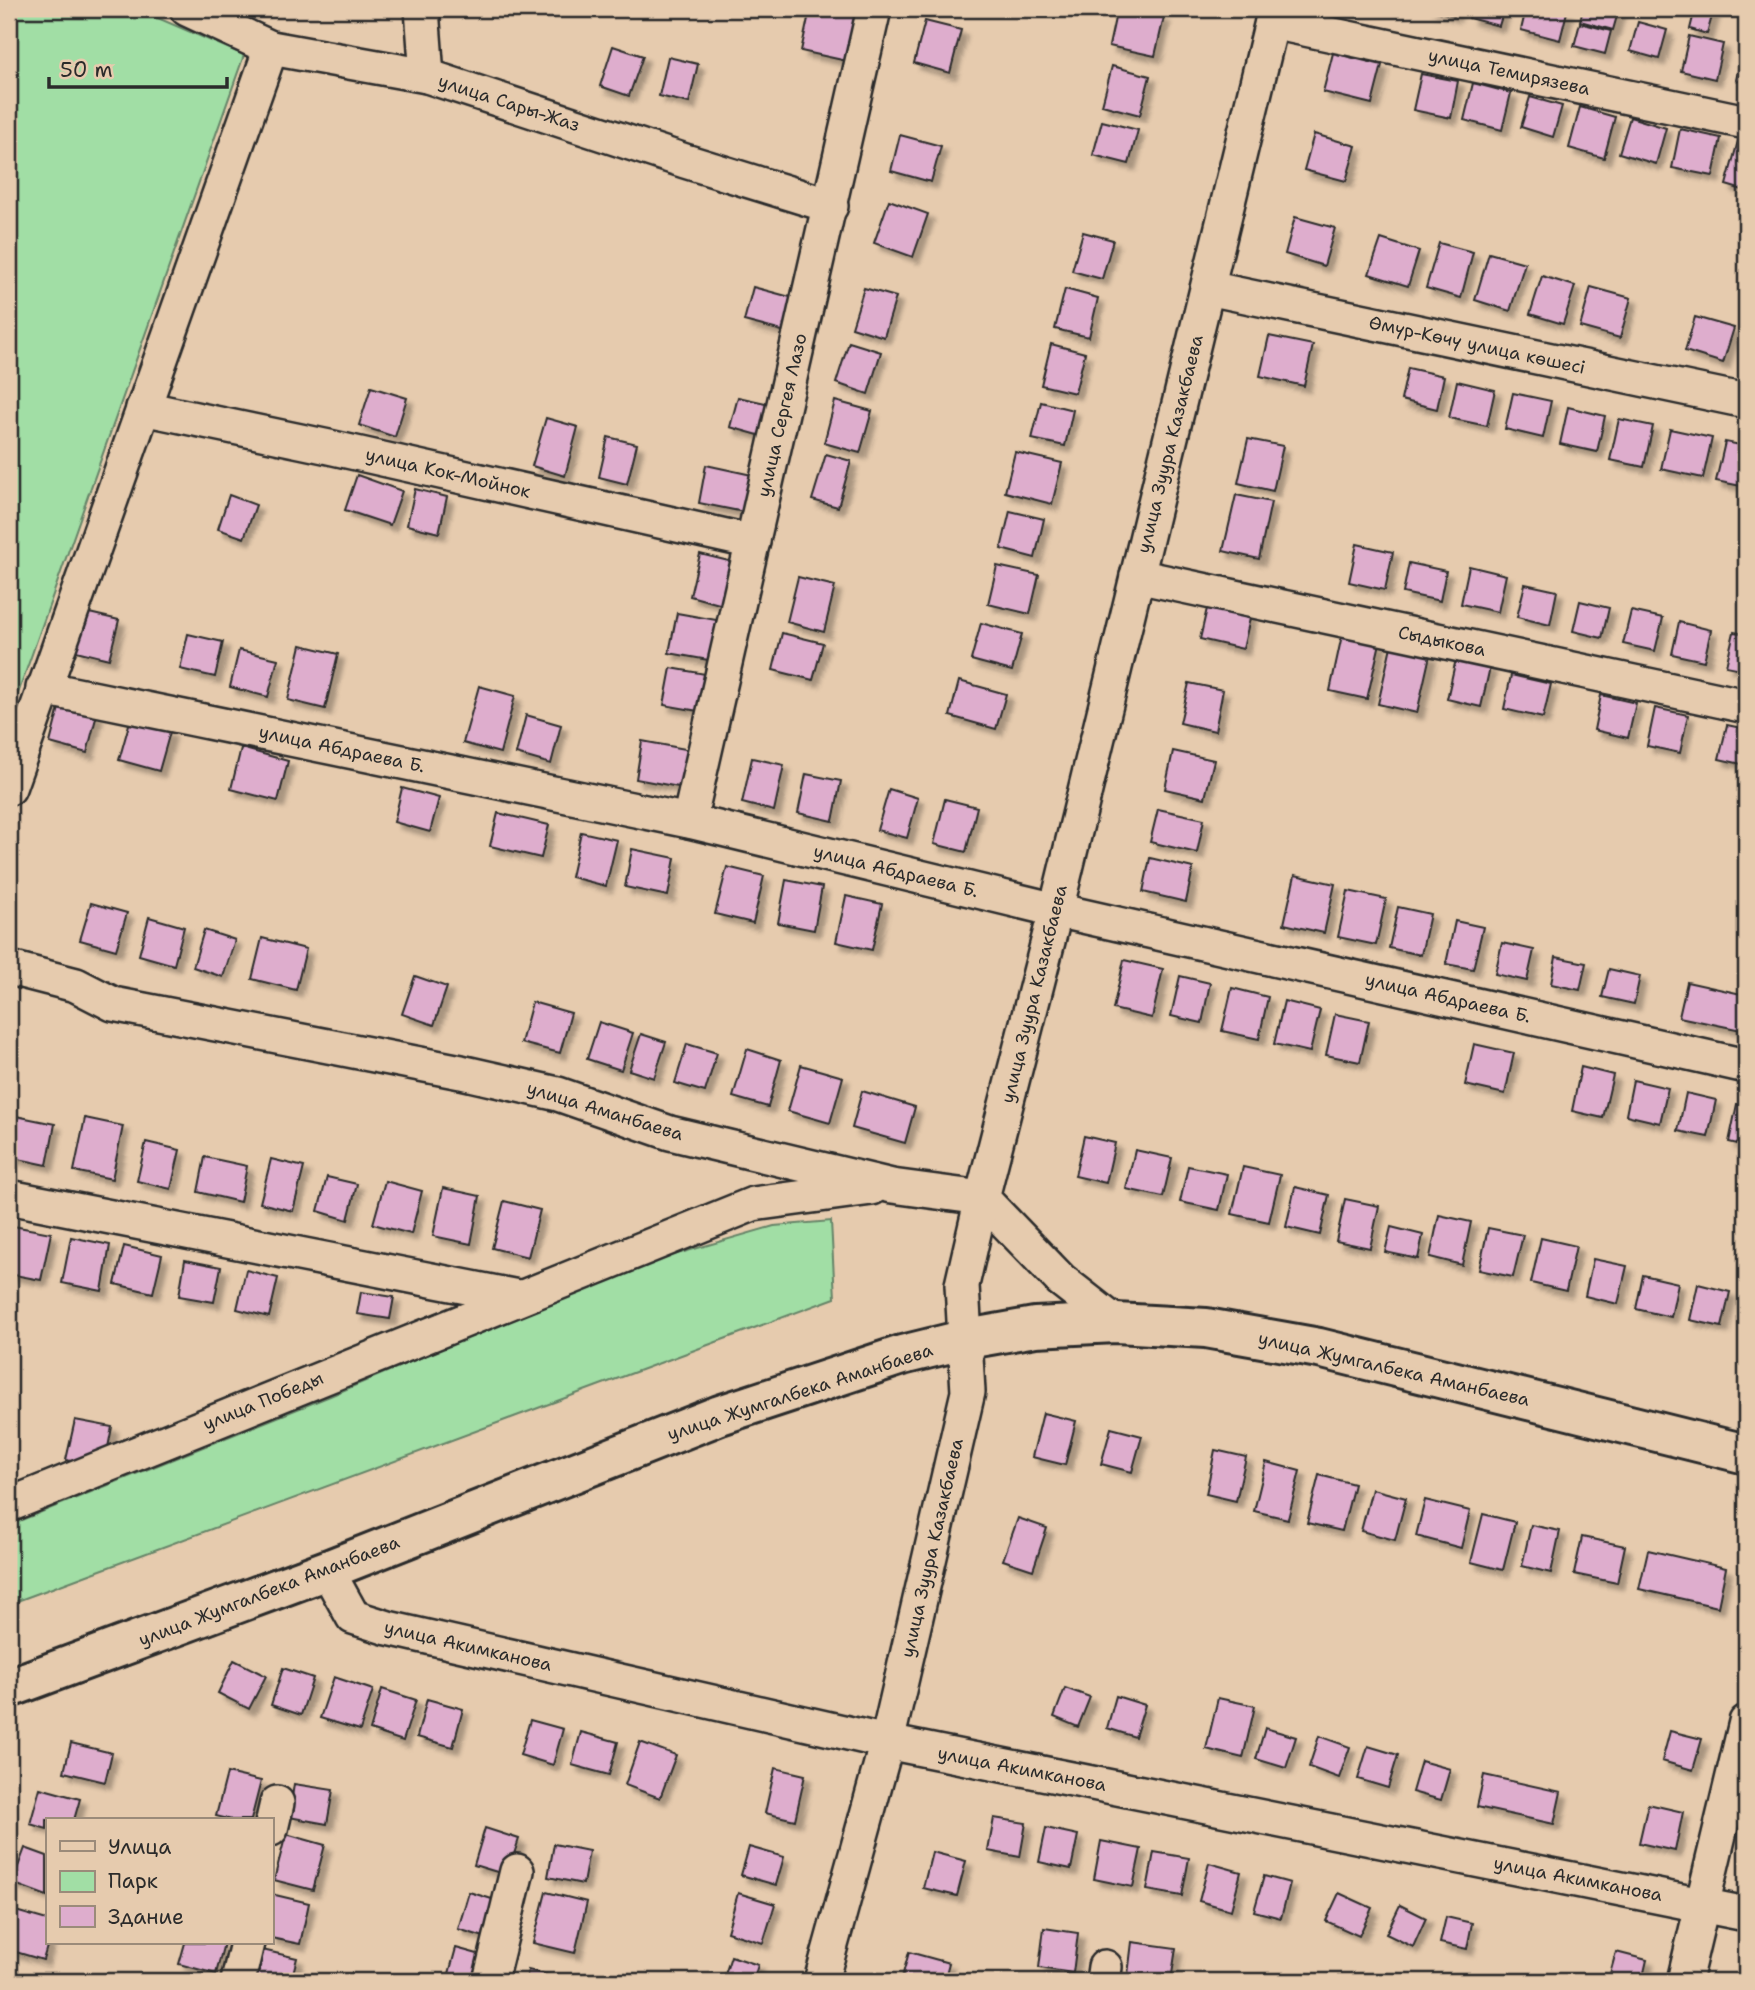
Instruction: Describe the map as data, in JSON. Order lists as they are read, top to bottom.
{
  "streets": {
    "main road": ["улица Жумгалбека Аманбаева"],
    "street": [
      "улица Темирязева",
      "улица Сары-Жаз",
      "Өмүр-Көчү улица көшесі",
      "улица Сергея Лазо",
      "улица Зуура Казакбаева",
      "улица Кок-Мойнок",
      "Сыдыкова",
      "улица Абдраева Б.",
      "улица Аманбаева",
      "улица Победы",
      "улица Акимканова"
    ]
  },
  "crossings": [
    ["улица Темирязева", "улица Зуура Казакбаева"],
    ["улица Сары-Жаз", "улица Сергея Лазо"],
    ["Өмүр-Көчү улица көшесі", "улица Зуура Казакбаева"],
    ["улица Сергея Лазо", "улица Кок-Мойнок"],
    ["улица Сергея Лазо", "улица Абдраева Б."],
    ["улица Зуура Казакбаева", "Сыдыкова"],
    ["улица Зуура Казакбаева", "улица Абдраева Б."],
    ["улица Зуура Казакбаева", "улица Аманбаева"],
    ["улица Зуура Казакбаева", "улица Жумгалбека Аманбаева"],
    ["улица Зуура Казакбаева", "улица Акимканова"],
    ["улица Аманбаева", "улица Победы"],
    ["улица Жумгалбека Аманбаева", "улица Акимканова"]
  ],
  "legend": ["Улица", "Парк", "Здание"],
  "scale_bar": "50 m"
}
